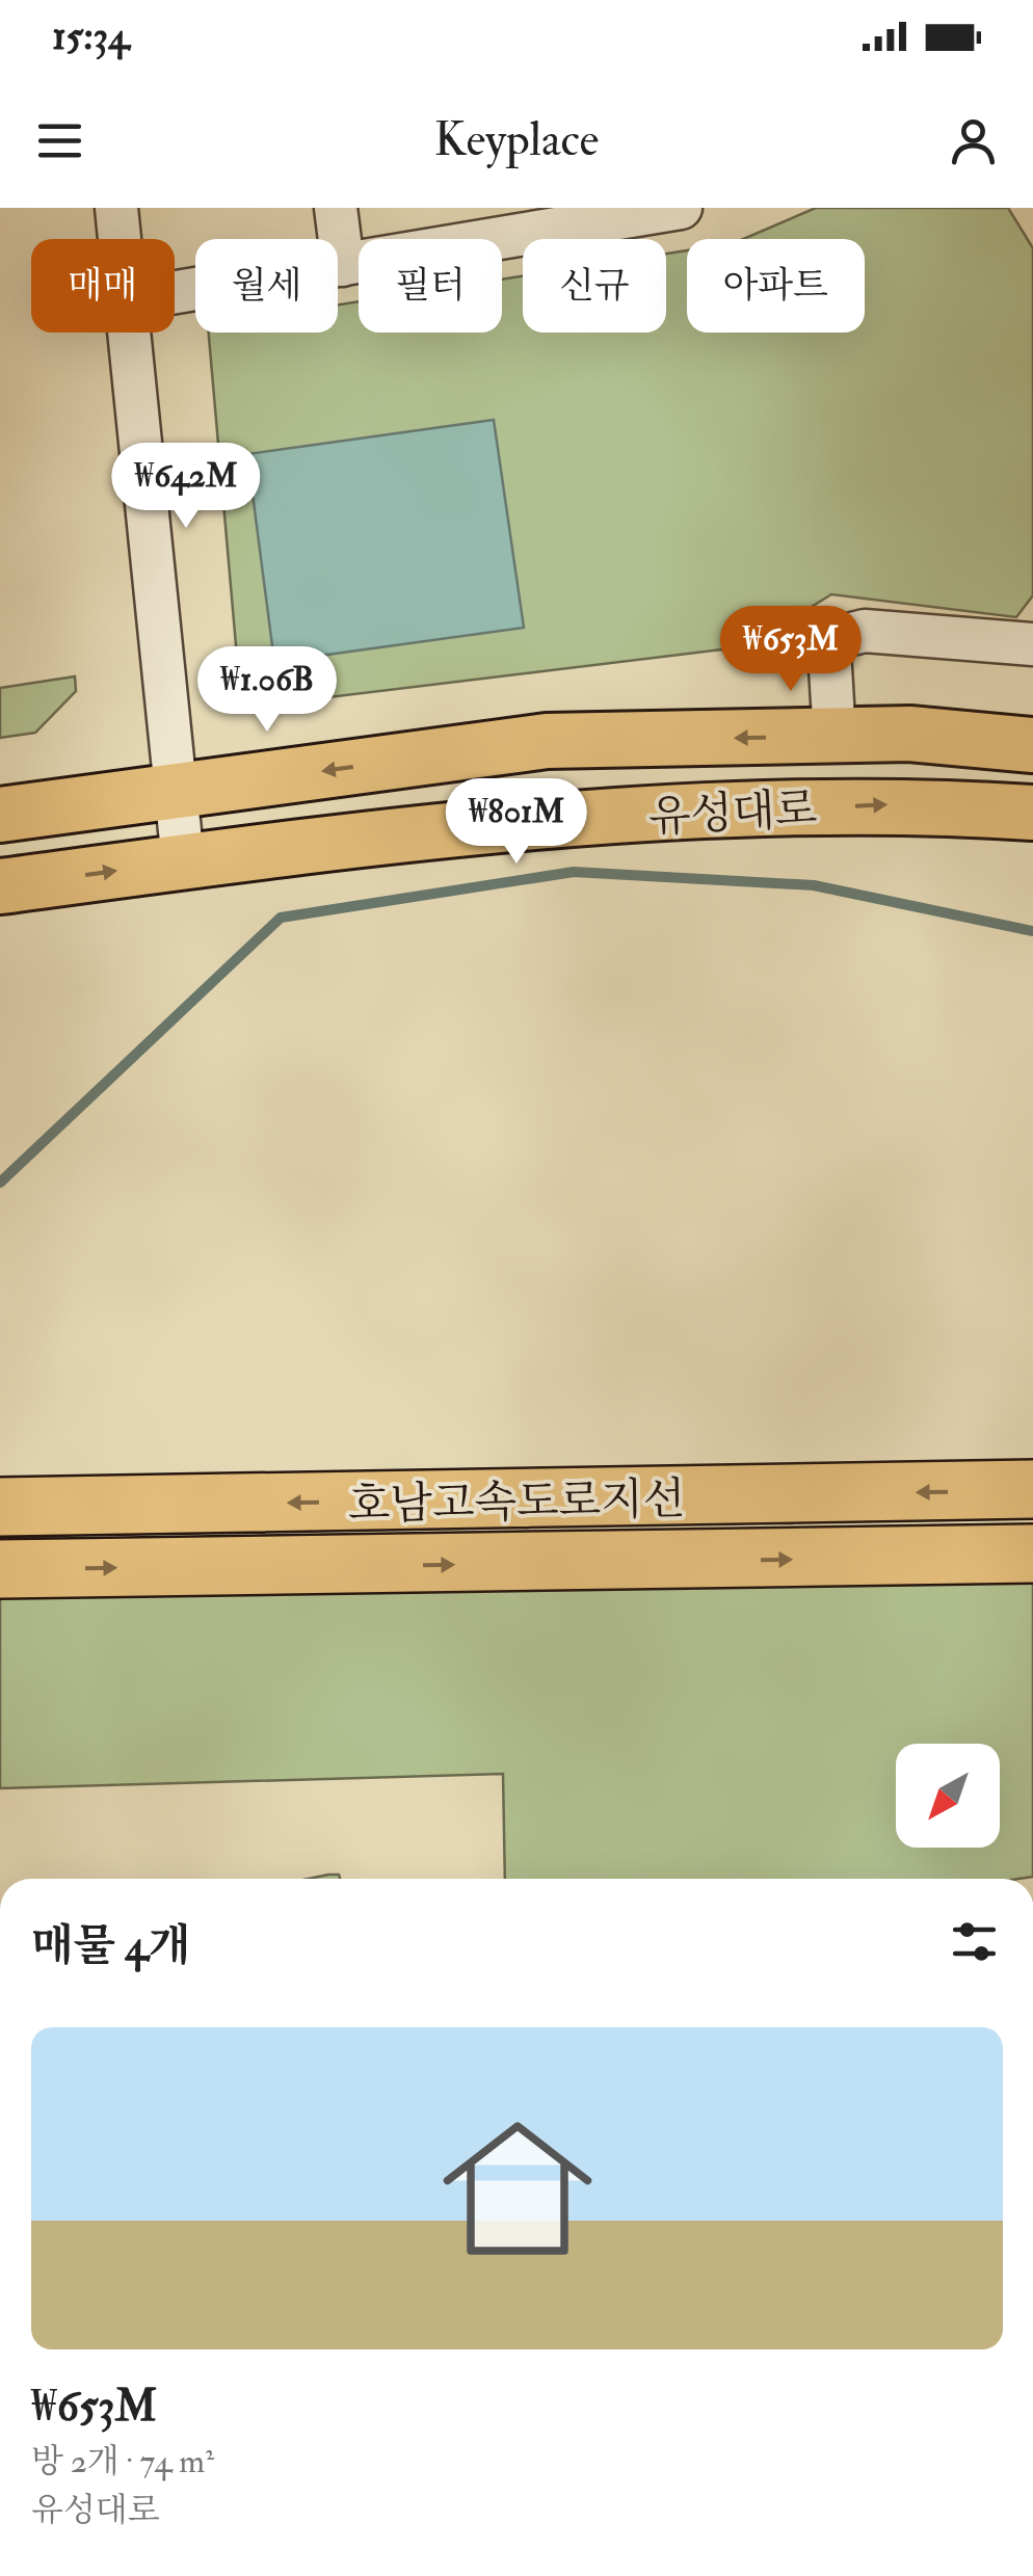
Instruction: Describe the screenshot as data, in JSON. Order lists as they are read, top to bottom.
{
  "streets": {
    "highway": ["호남고속도로지선"],
    "main road": ["유성대로"]
  },
  "north": "bottom left",
  "page": {
    "status": "15:34",
    "header": "Keyplace",
    "chip": [
      "매매",
      "월세",
      "필터",
      "신규",
      "아파트"
    ],
    "price": [
      "₩642M",
      "₩653M",
      "₩1.06B",
      "₩801M"
    ],
    "heading": "매물 4개",
    "list": [
      {
        "name": "₩653M",
        "note": "방 2개 · 74 m² · 유성대로"
      }
    ]
  }
}
